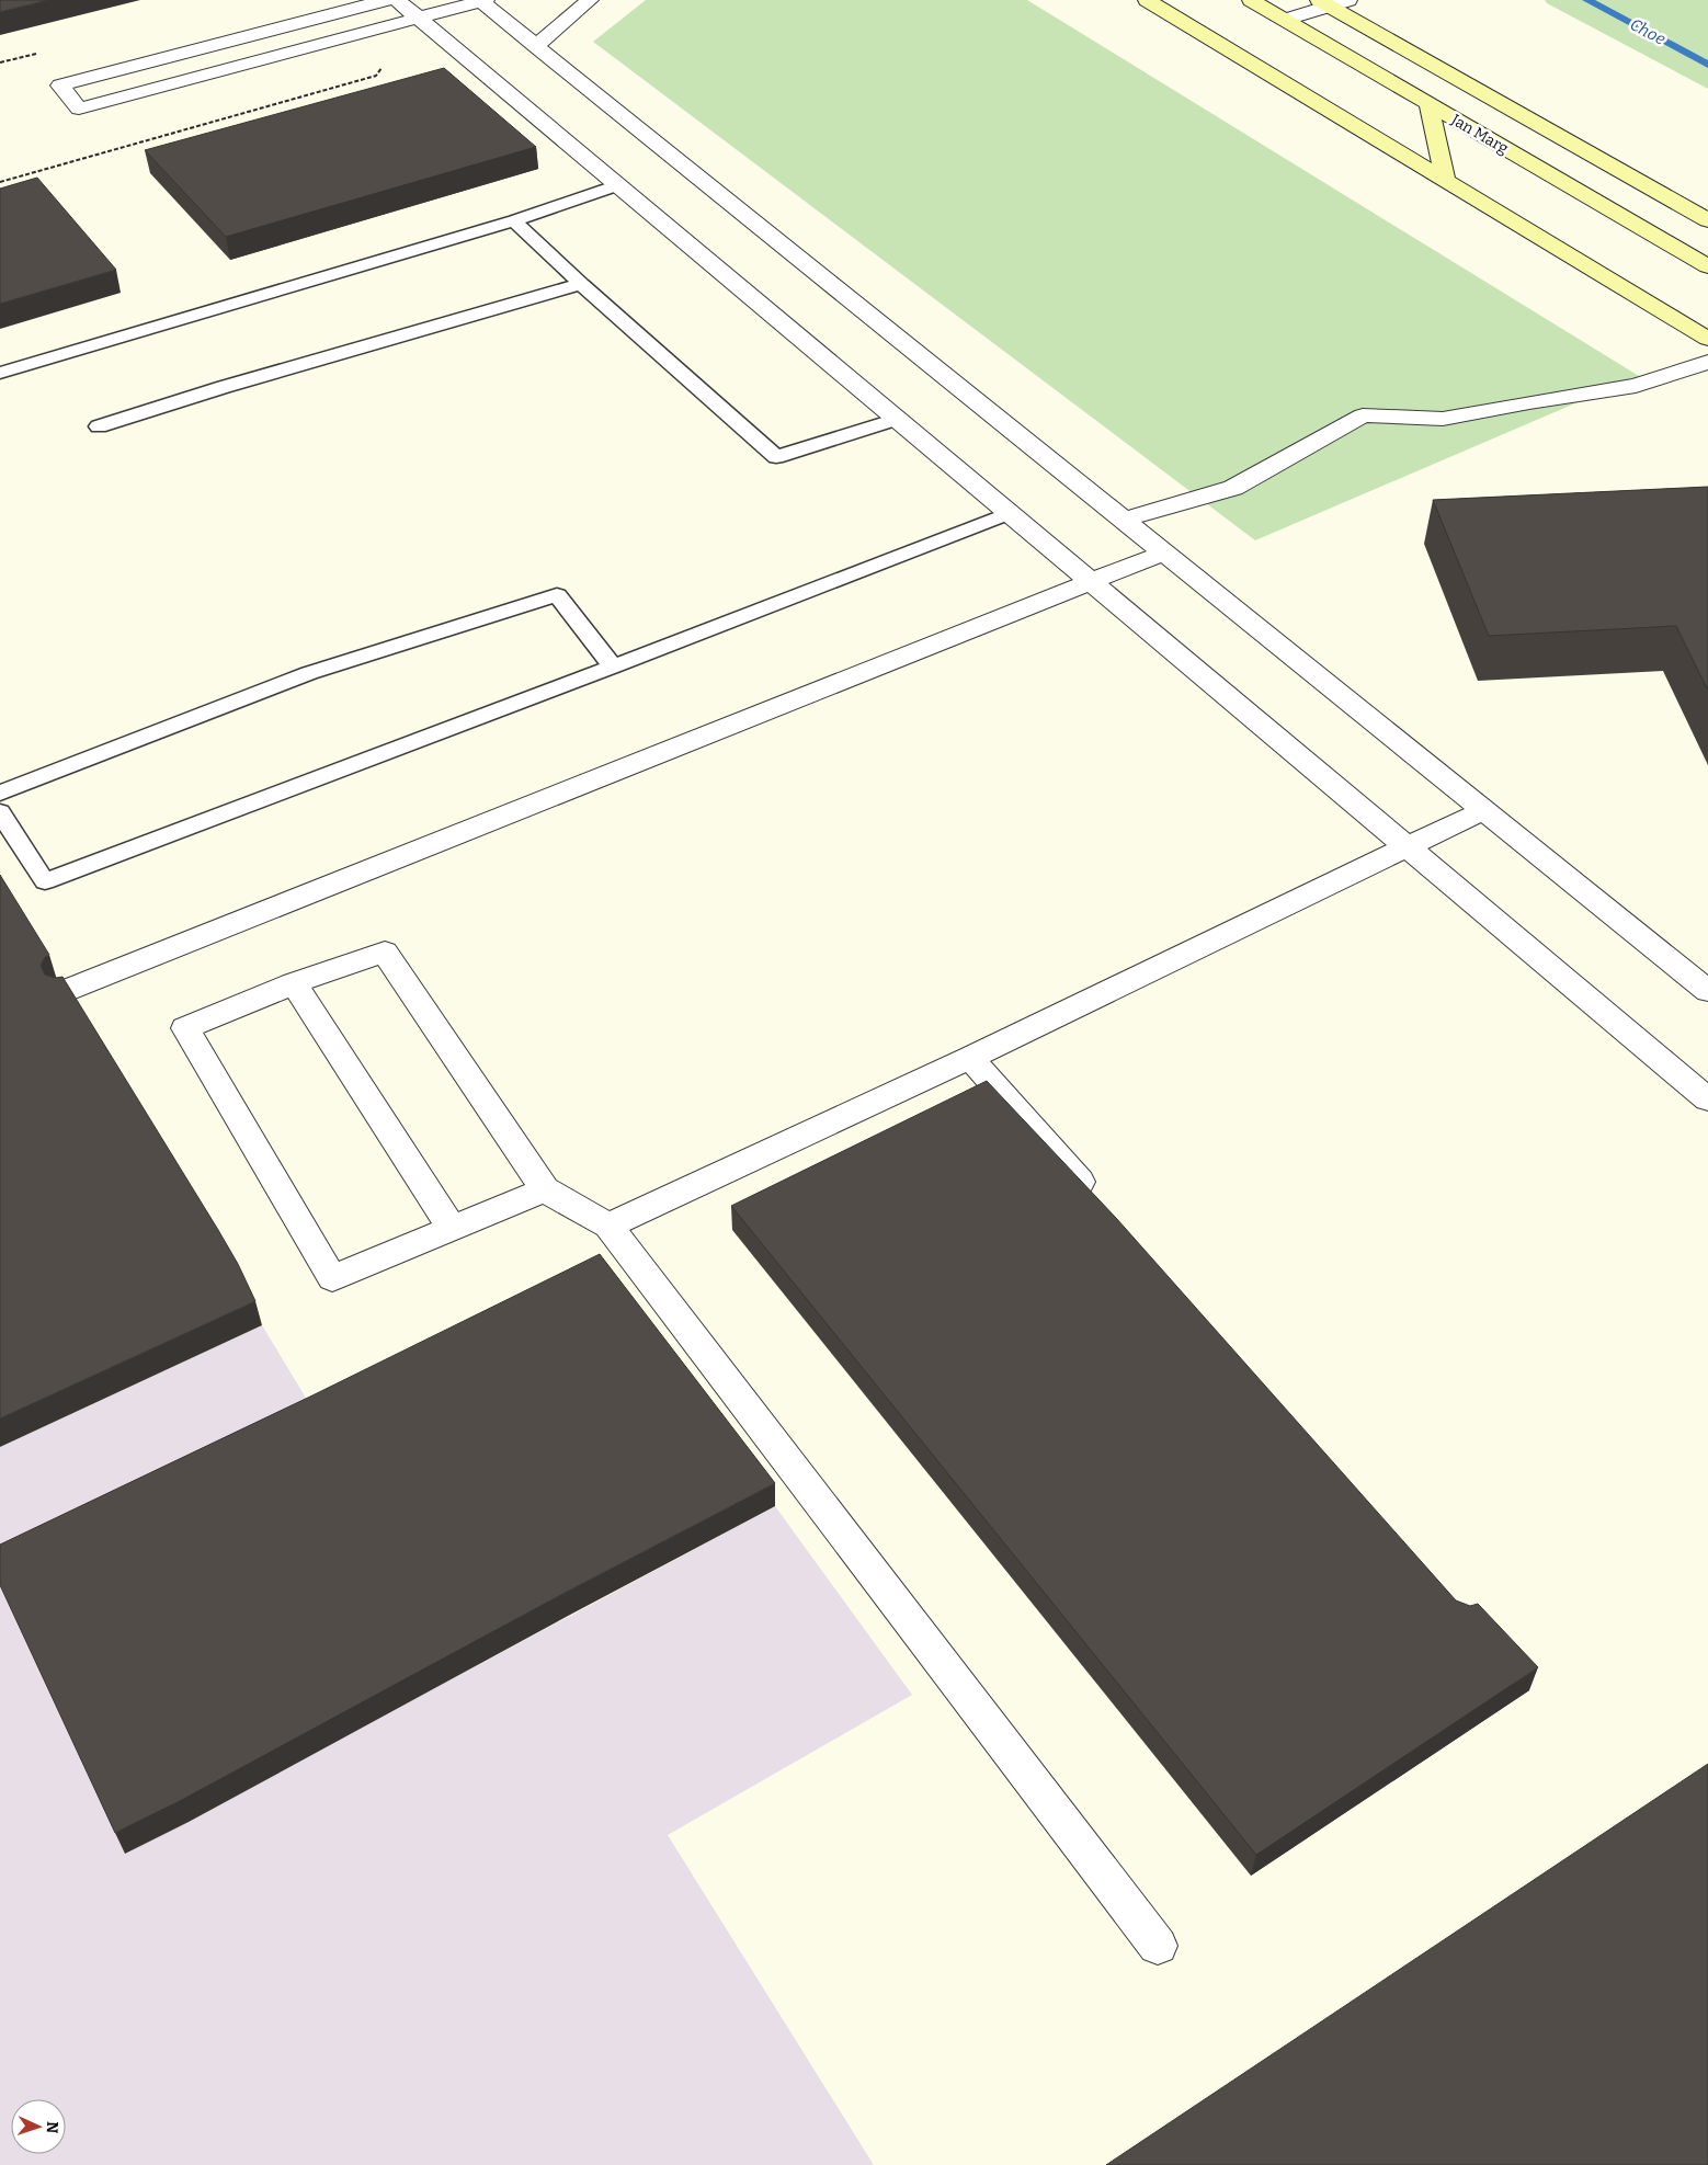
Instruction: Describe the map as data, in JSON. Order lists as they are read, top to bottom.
{
  "streets": {
    "main road": ["Jan Marg"]
  },
  "water": ["Choe"],
  "north": "right"
}
